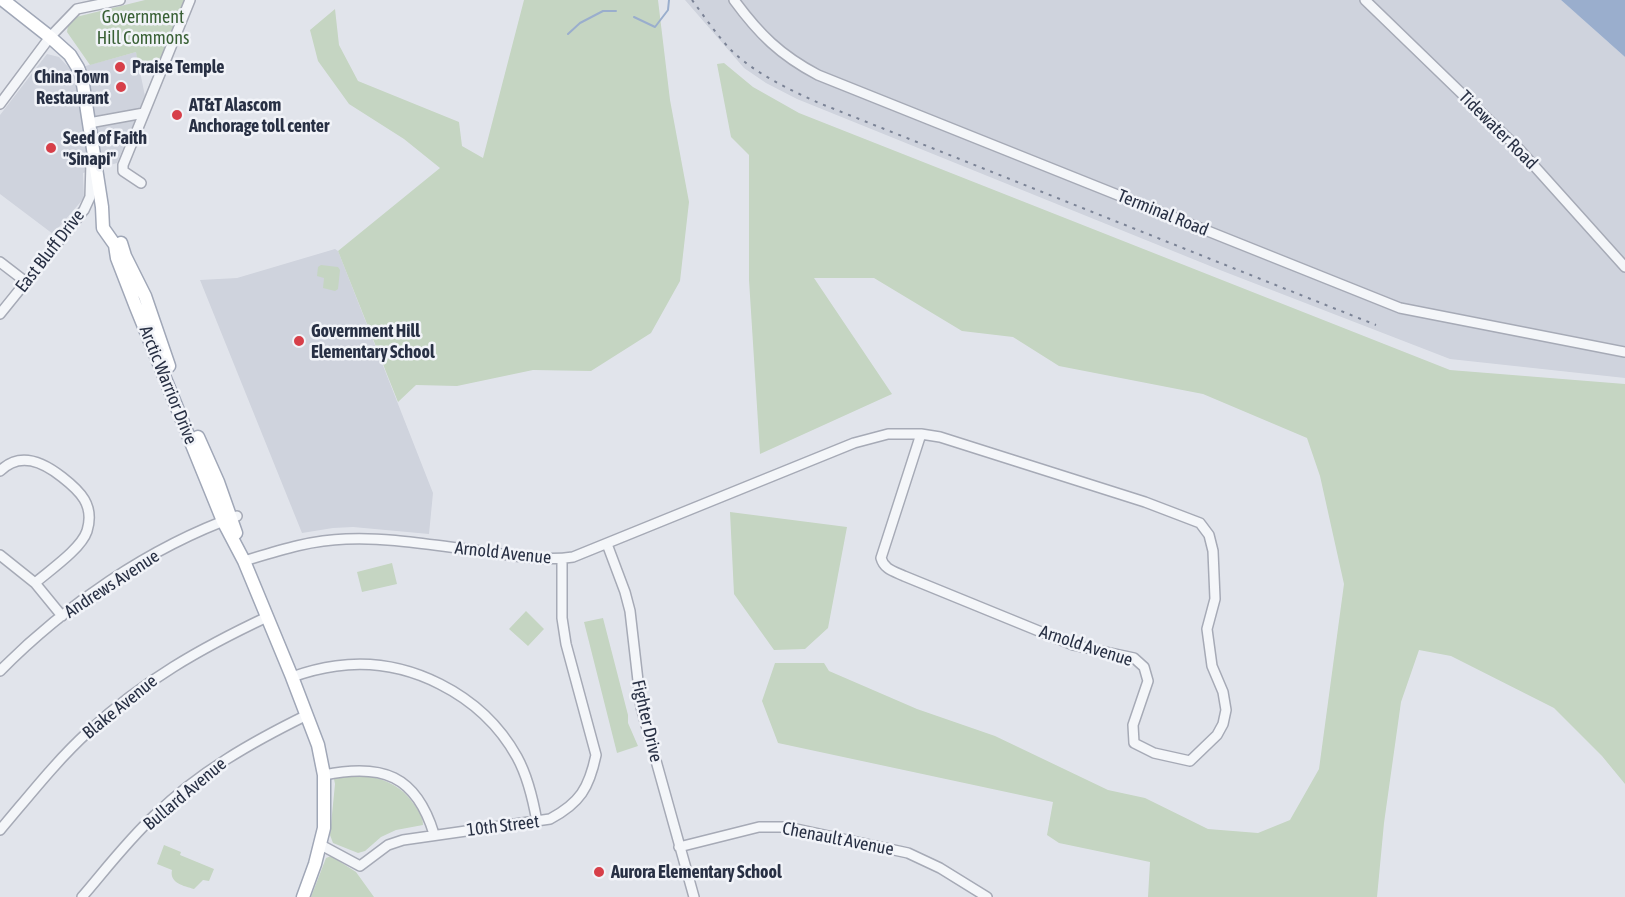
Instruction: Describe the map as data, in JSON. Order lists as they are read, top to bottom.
{
  "streets": {
    "main road": ["Arctic Warrior Drive"],
    "street": [
      "Tidewater Road",
      "Terminal Road",
      "East Bluff Drive",
      "Arnold Avenue",
      "Andrews Avenue",
      "Blake Avenue",
      "Fighter Drive",
      "Bullard Avenue",
      "10th Street",
      "Chenault Avenue"
    ]
  },
  "crossings": [
    ["East Bluff Drive", "Arctic Warrior Drive"],
    ["Arctic Warrior Drive", "Arnold Avenue"],
    ["Arctic Warrior Drive", "Andrews Avenue"],
    ["Arctic Warrior Drive", "Blake Avenue"],
    ["Arctic Warrior Drive", "Bullard Avenue"],
    ["Arctic Warrior Drive", "10th Street"],
    ["Arnold Avenue", "Fighter Drive"],
    ["Arnold Avenue", "10th Street"],
    ["Fighter Drive", "Chenault Avenue"]
  ],
  "parks": ["Government Hill Commons"],
  "places": [
    "Praise Temple",
    "China Town Restaurant",
    "AT&T Alascom Anchorage toll center",
    "Seed of Faith \"Sinapi\"",
    "Government Hill Elementary School",
    "Aurora Elementary School"
  ]
}
